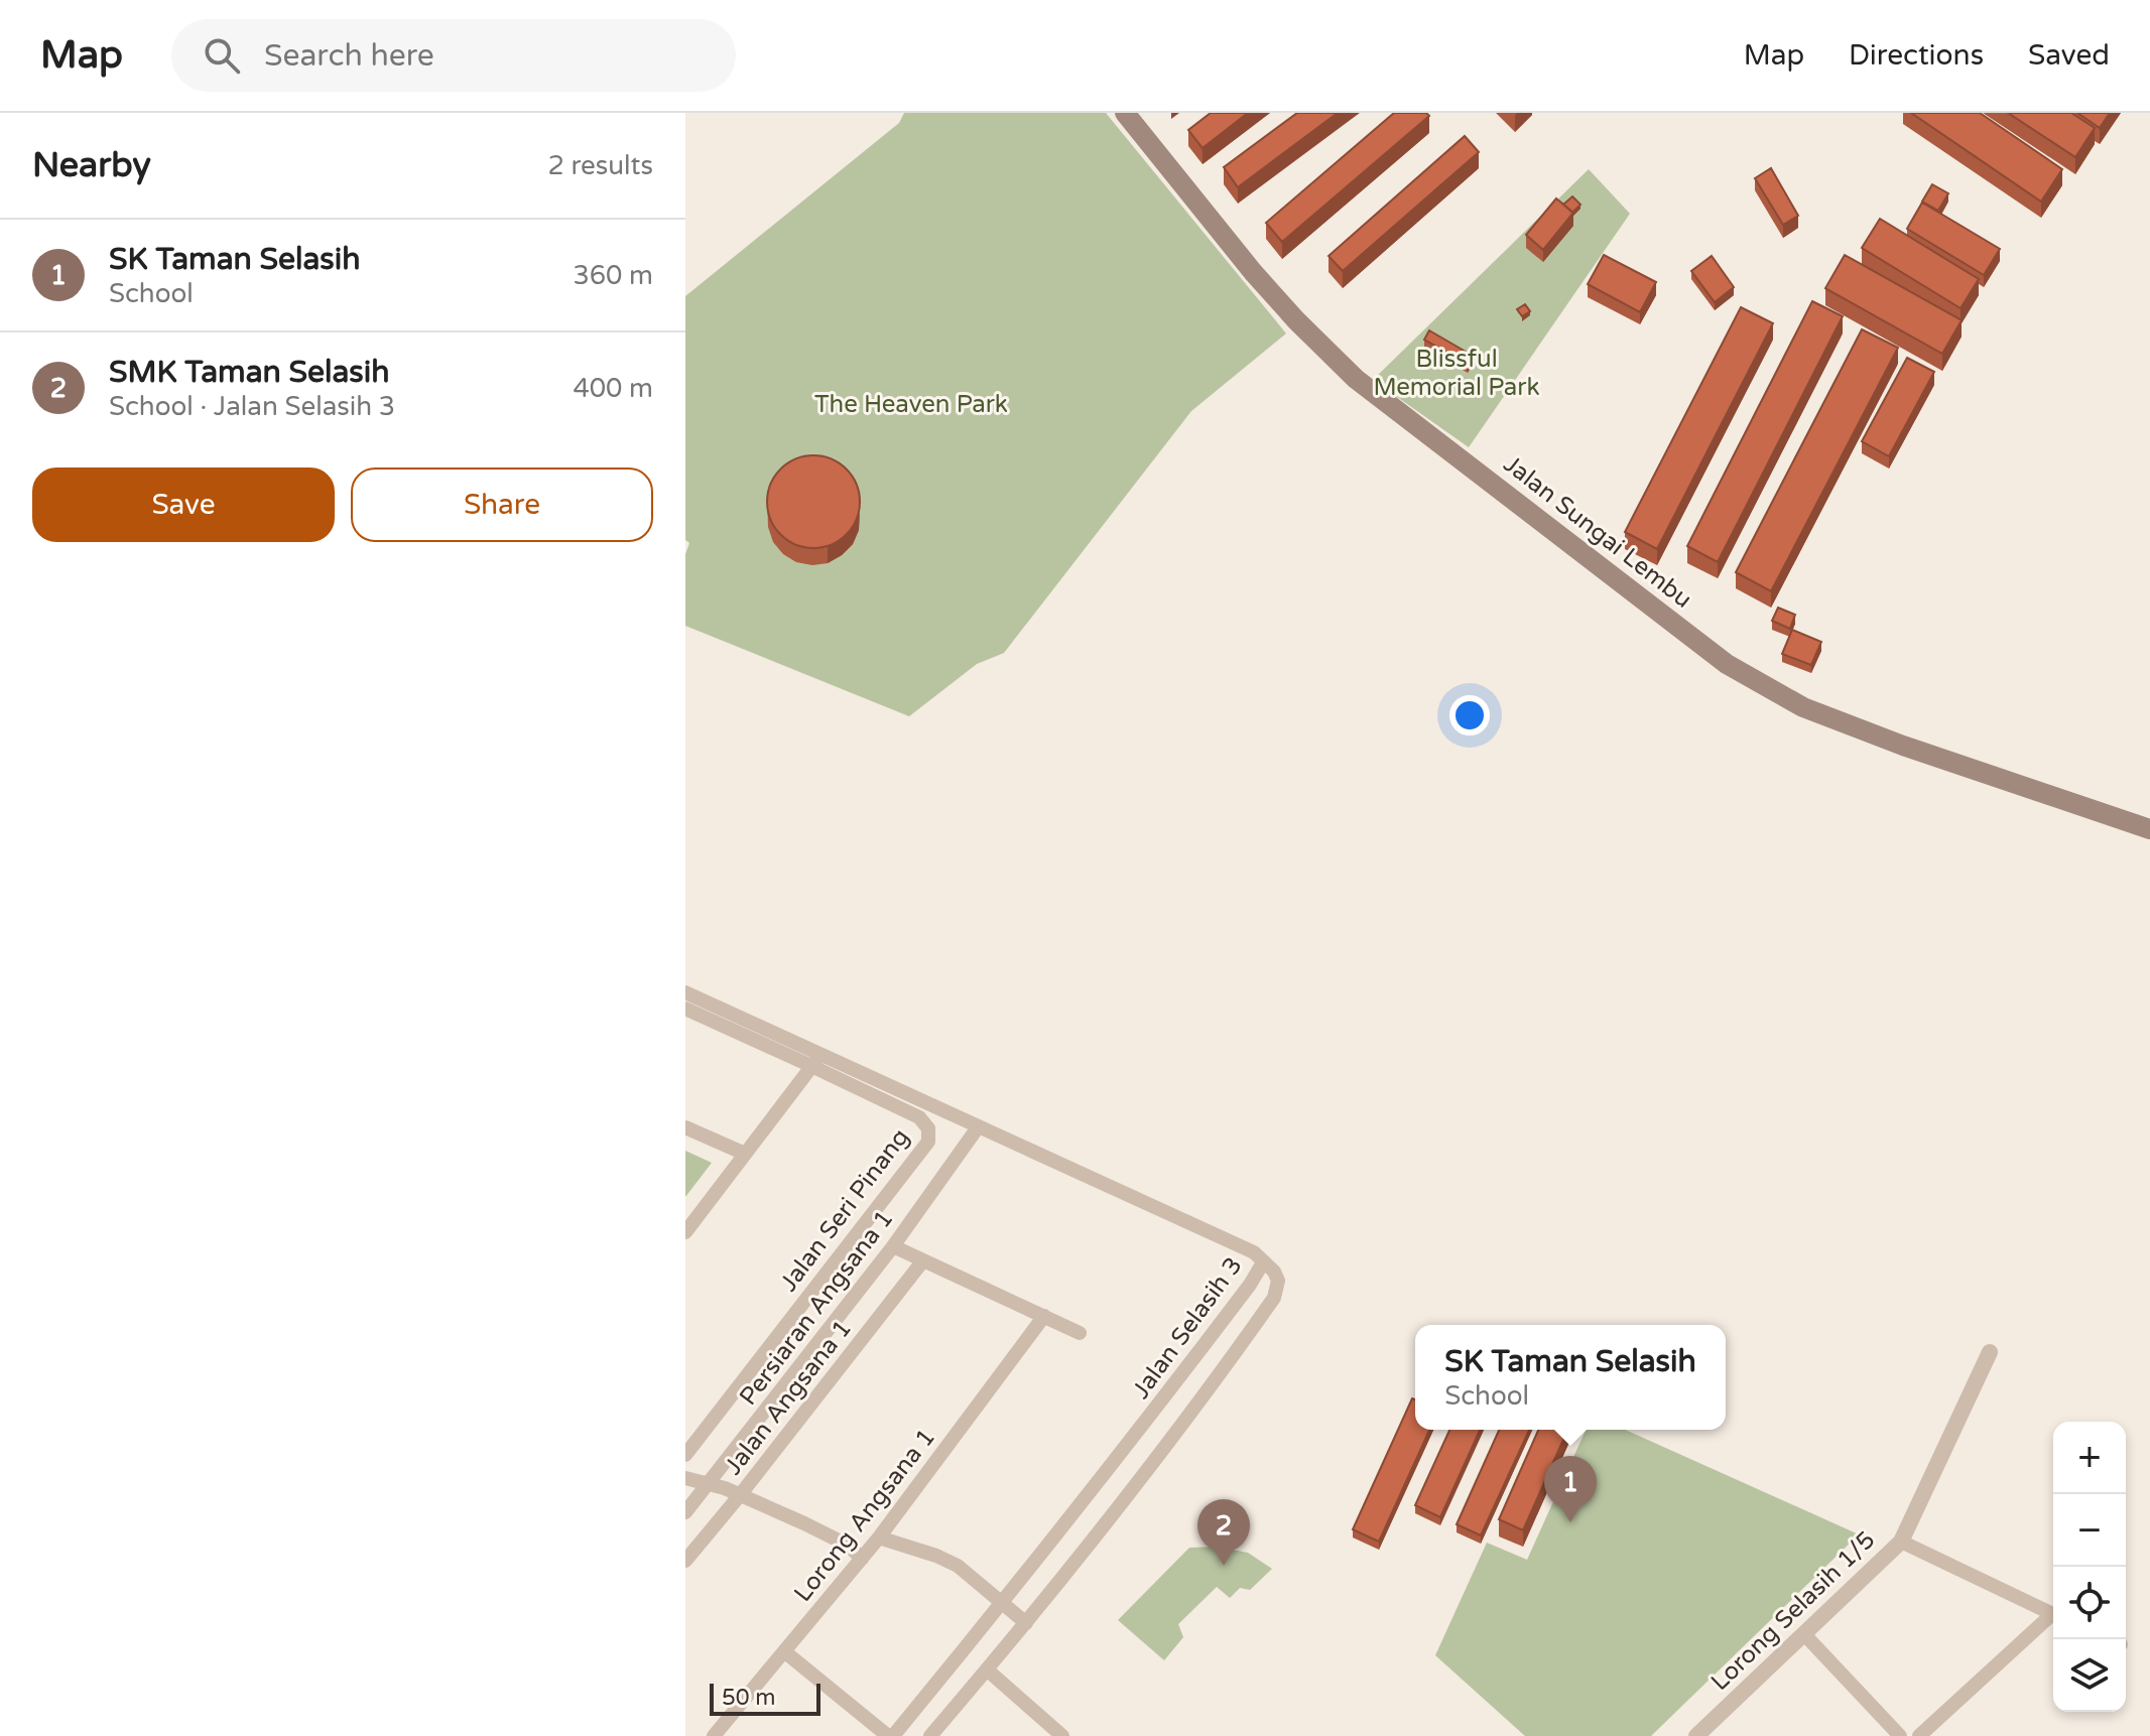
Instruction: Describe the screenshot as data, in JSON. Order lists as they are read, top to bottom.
{
  "streets": {
    "main road": ["Jalan Sungai Lembu"],
    "street": [
      "Jalan Seri Pinang",
      "Persiaran Angsana 1",
      "Jalan Selasih 3",
      "Jalan Angsana 1",
      "Lorong Angsana 1",
      "Lorong Selasih 1/5"
    ]
  },
  "crossings": [
    ["Jalan Seri Pinang", "Persiaran Angsana 1"],
    ["Jalan Seri Pinang", "Jalan Selasih 3"]
  ],
  "parks": ["Blissful Memorial Park", "The Heaven Park"],
  "scale_bar": "50 m",
  "page": {
    "header": "Map",
    "search": "Search here",
    "nav": ["Map", "Directions", "Saved"],
    "heading": ["Nearby", "2 results"],
    "list": [
      {
        "mark": "1",
        "name": "SK Taman Selasih",
        "note": "School",
        "value": "360 m"
      },
      {
        "mark": "2",
        "name": "SMK Taman Selasih",
        "note": "School · Jalan Selasih 3",
        "value": "400 m"
      }
    ],
    "buttons": ["Save", "Share"],
    "popup": ["SK Taman Selasih", "School"],
    "map_buttons": ["+", "−"],
    "pins": ["1", "2"],
    "scale": "50 m"
  }
}
